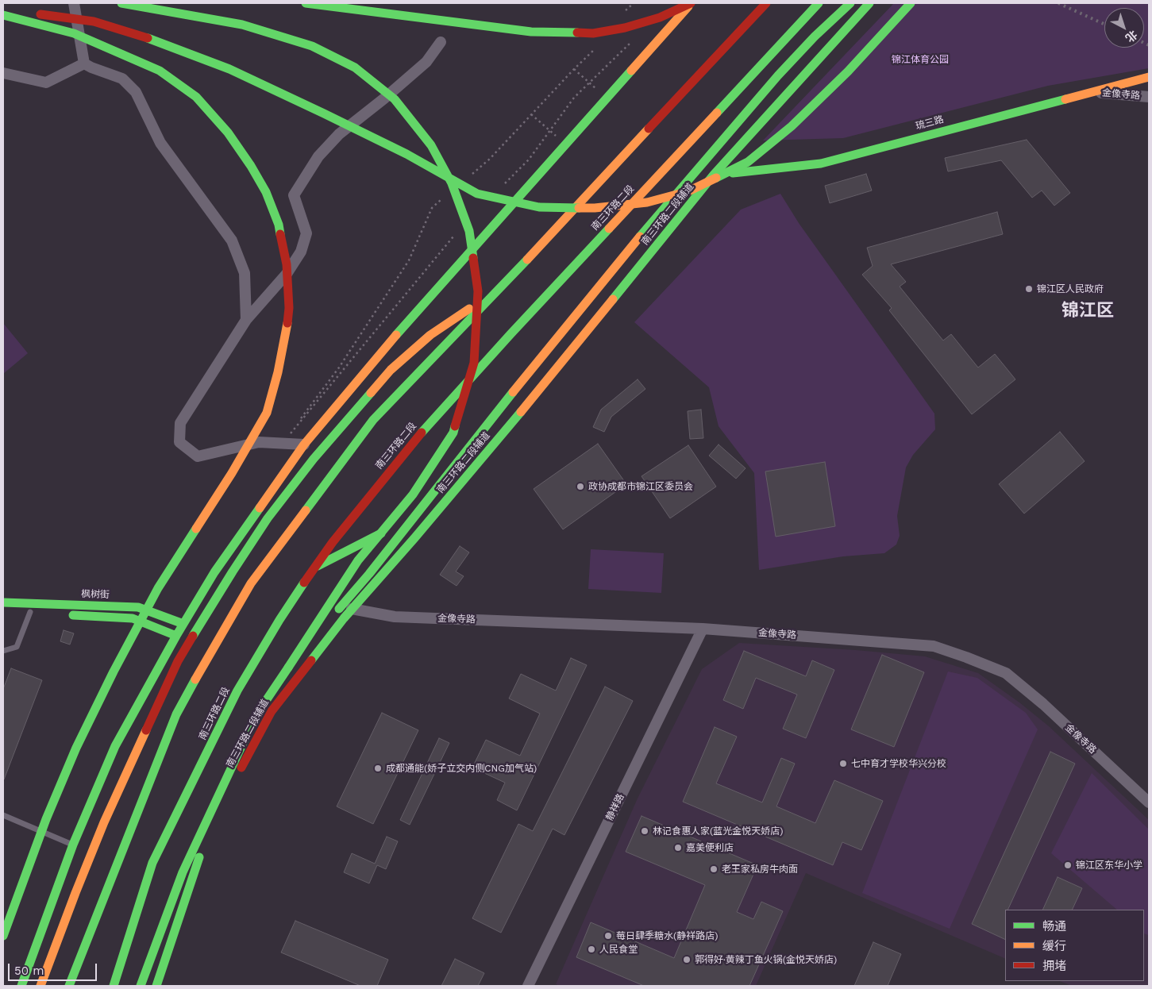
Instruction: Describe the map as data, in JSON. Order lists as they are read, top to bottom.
{
  "streets": {
    "main road": [
      "琉三路",
      "南三环路二段",
      "南三环路二段辅道",
      "枫树街"
    ],
    "street": ["金像寺路", "静祥路"]
  },
  "crossings": [
    ["金像寺路", "琉三路"],
    ["金像寺路", "南三环路二段辅道"],
    ["金像寺路", "静祥路"],
    ["琉三路", "南三环路二段辅道"]
  ],
  "districts": ["锦江区"],
  "parks": ["锦江体育公园"],
  "places": [
    "锦江区人民政府",
    "政协成都市锦江区委员会",
    "七中育才学校华兴分校",
    "成都通能(娇子立交内侧CNG加气站)",
    "林记食惠人家(蓝光金悦天娇店)",
    "嘉美便利店",
    "锦江区东华小学",
    "老王家私房牛肉面",
    "莓日肆季糖水(静祥路店)",
    "人民食堂",
    "郭得好·黄辣丁鱼火锅(金悦天娇店)"
  ],
  "legend": ["畅通", "缓行", "拥堵"],
  "scale_bar": "50 m",
  "north": "bottom right"
}
